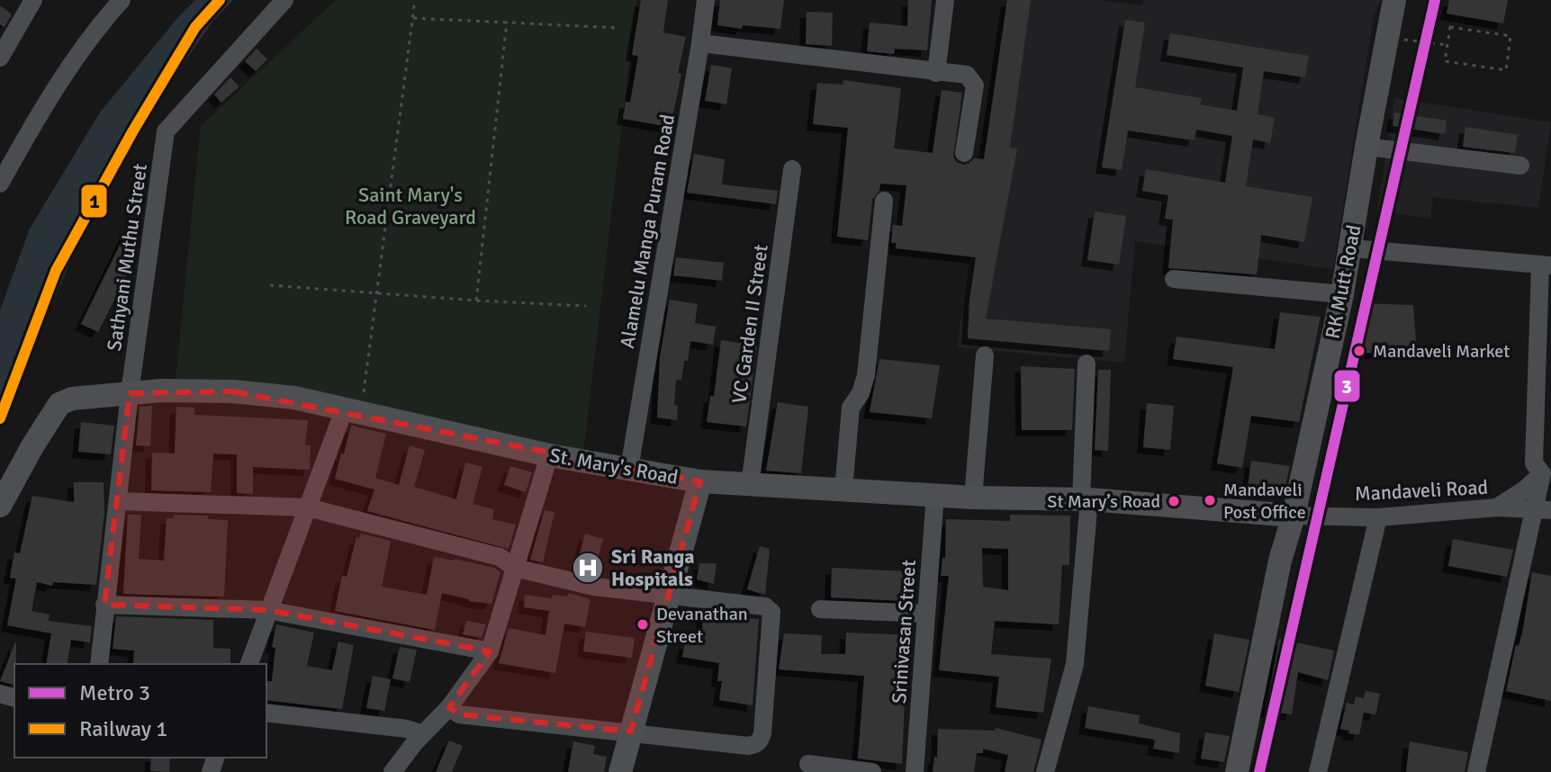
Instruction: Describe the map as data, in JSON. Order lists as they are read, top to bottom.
{
  "streets": {
    "main road": ["RK Mutt Road", "St. Mary's Road"],
    "street": [
      "Alamelu Manga Puram Road",
      "Sathyani Muthu Street",
      "VC Garden II Street",
      "Mandaveli Road",
      "Srinivasan Street"
    ]
  },
  "crossings": [
    ["Alamelu Manga Puram Road", "St. Mary's Road"],
    ["Sathyani Muthu Street", "St. Mary's Road"],
    ["RK Mutt Road", "St. Mary's Road"],
    ["RK Mutt Road", "Mandaveli Road"],
    ["VC Garden II Street", "St. Mary's Road"],
    ["St. Mary's Road", "Mandaveli Road"],
    ["St. Mary's Road", "Srinivasan Street"]
  ],
  "parks": ["Saint Mary's Road Graveyard"],
  "places": {
    "other": [
      "Mandaveli Market",
      "Mandaveli Post Office",
      "St Mary’s Road",
      "Devanathan Street"
    ],
    "hospital": ["Sri Ranga Hospitals"]
  },
  "lines": ["metro line 3", "rail line 1"],
  "legend": ["Metro 3", "Railway 1"]
}
